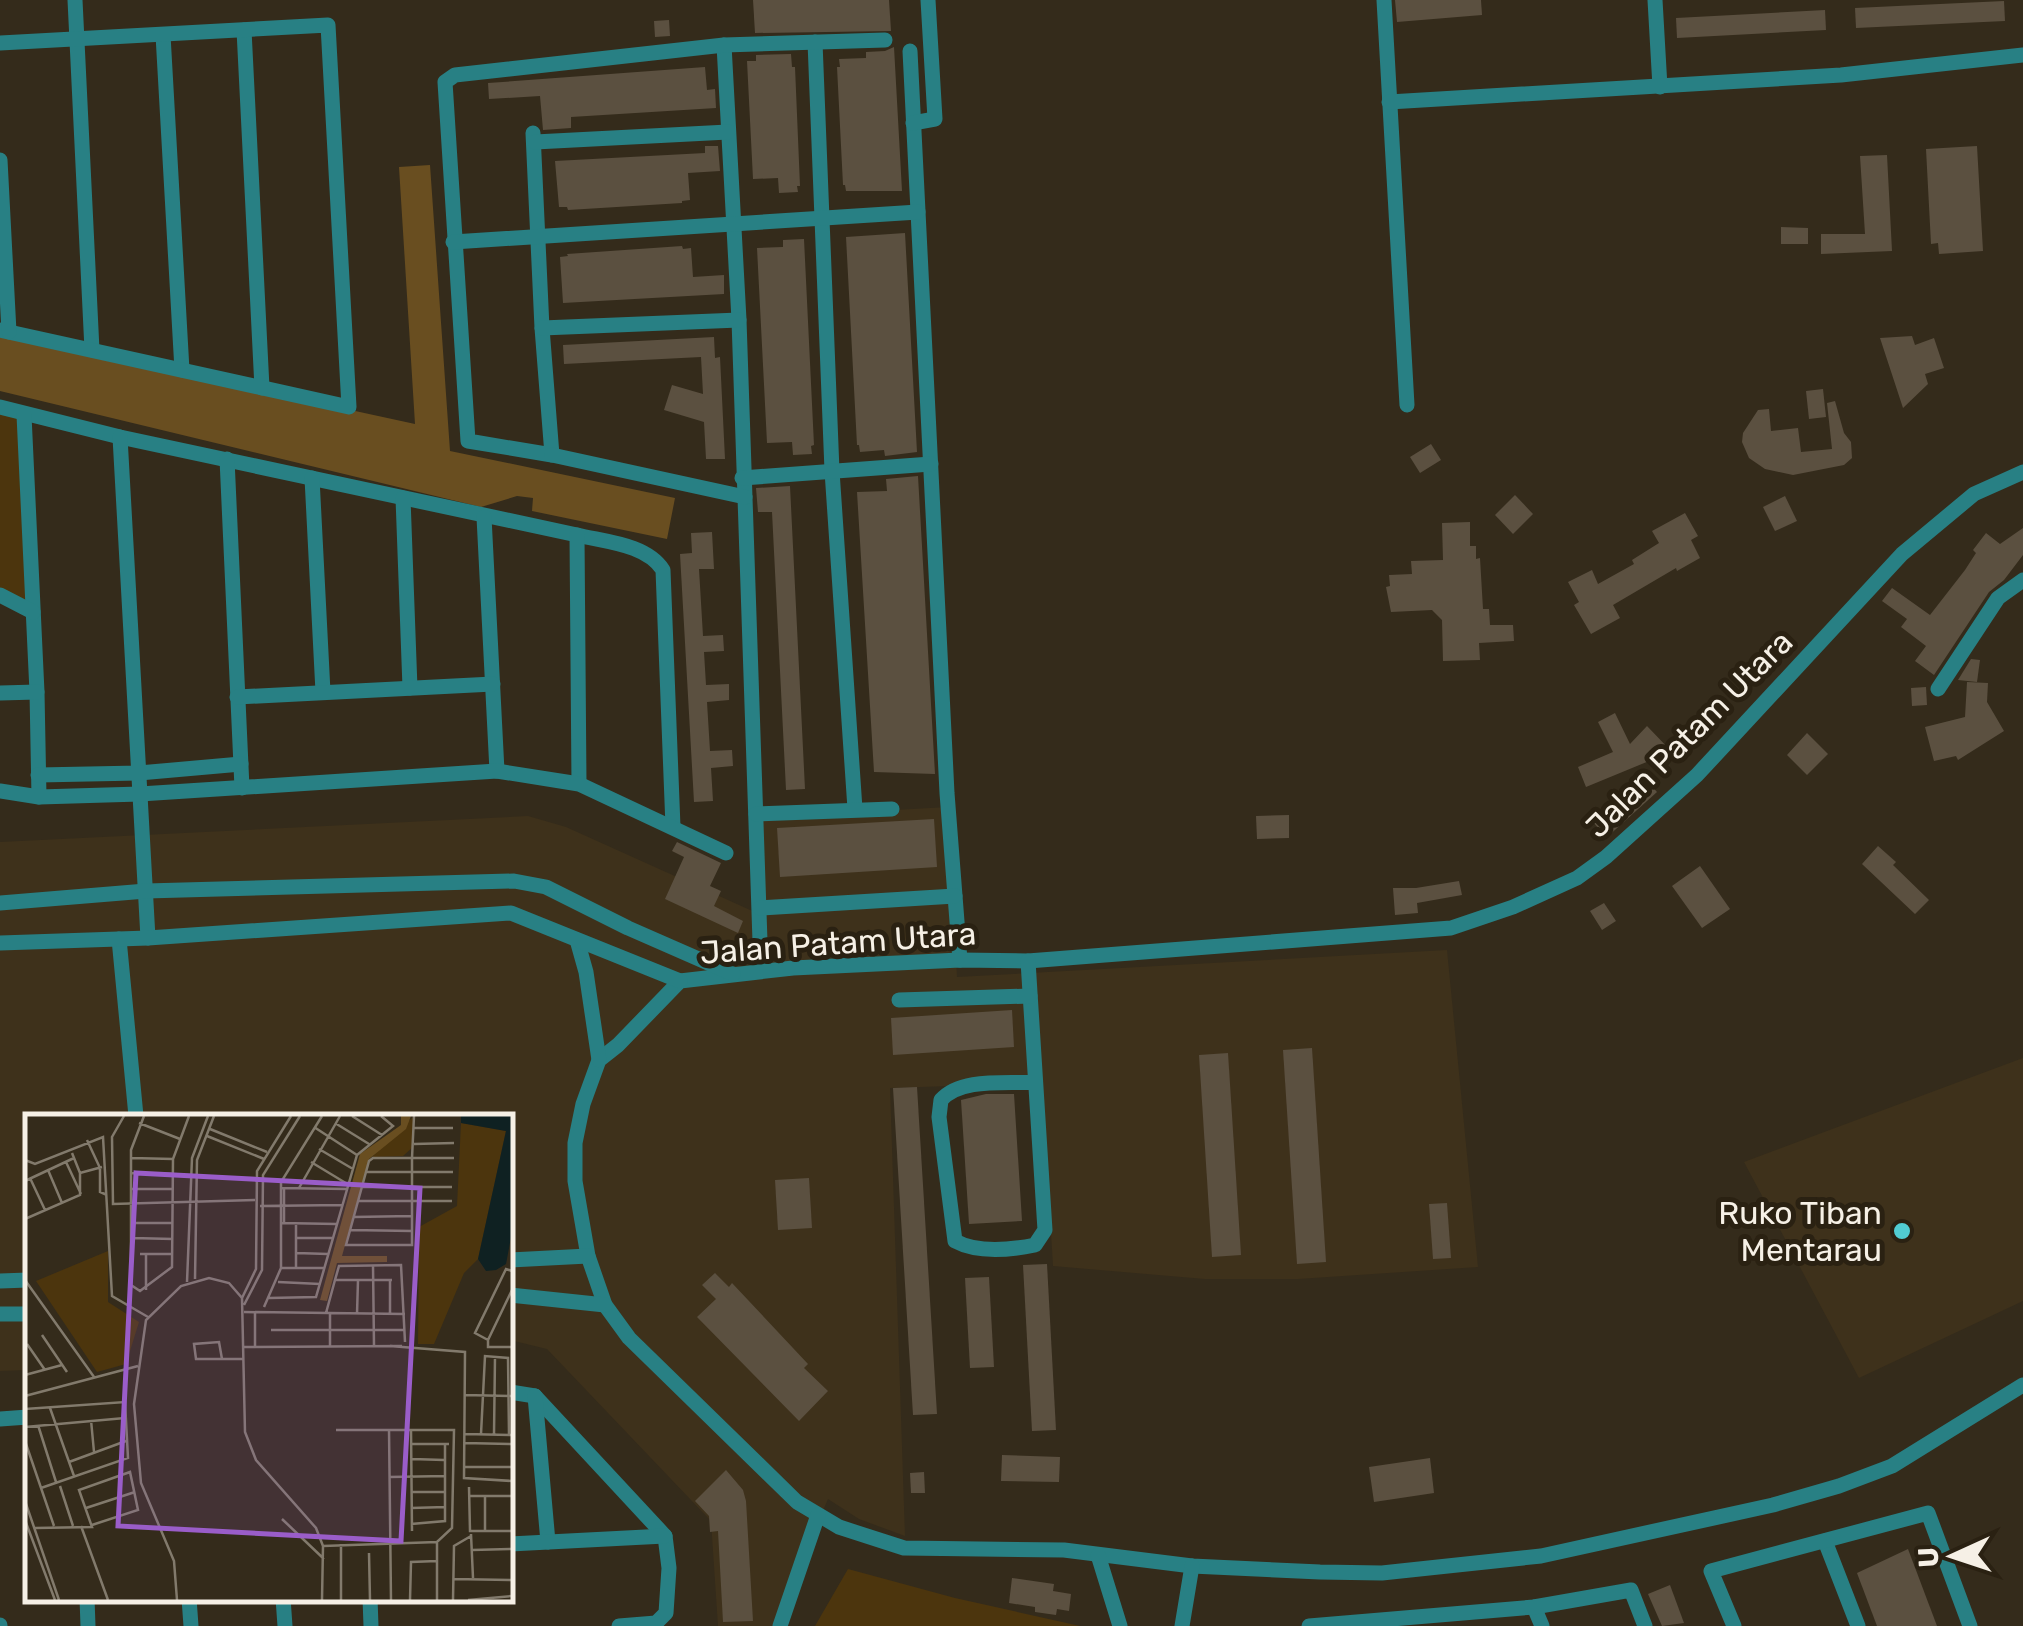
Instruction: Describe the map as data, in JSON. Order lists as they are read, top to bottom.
{
  "streets": {
    "street": ["Jalan Patam Utara"]
  },
  "places": ["Ruko Tiban Mentarau"],
  "north": "left"
}
